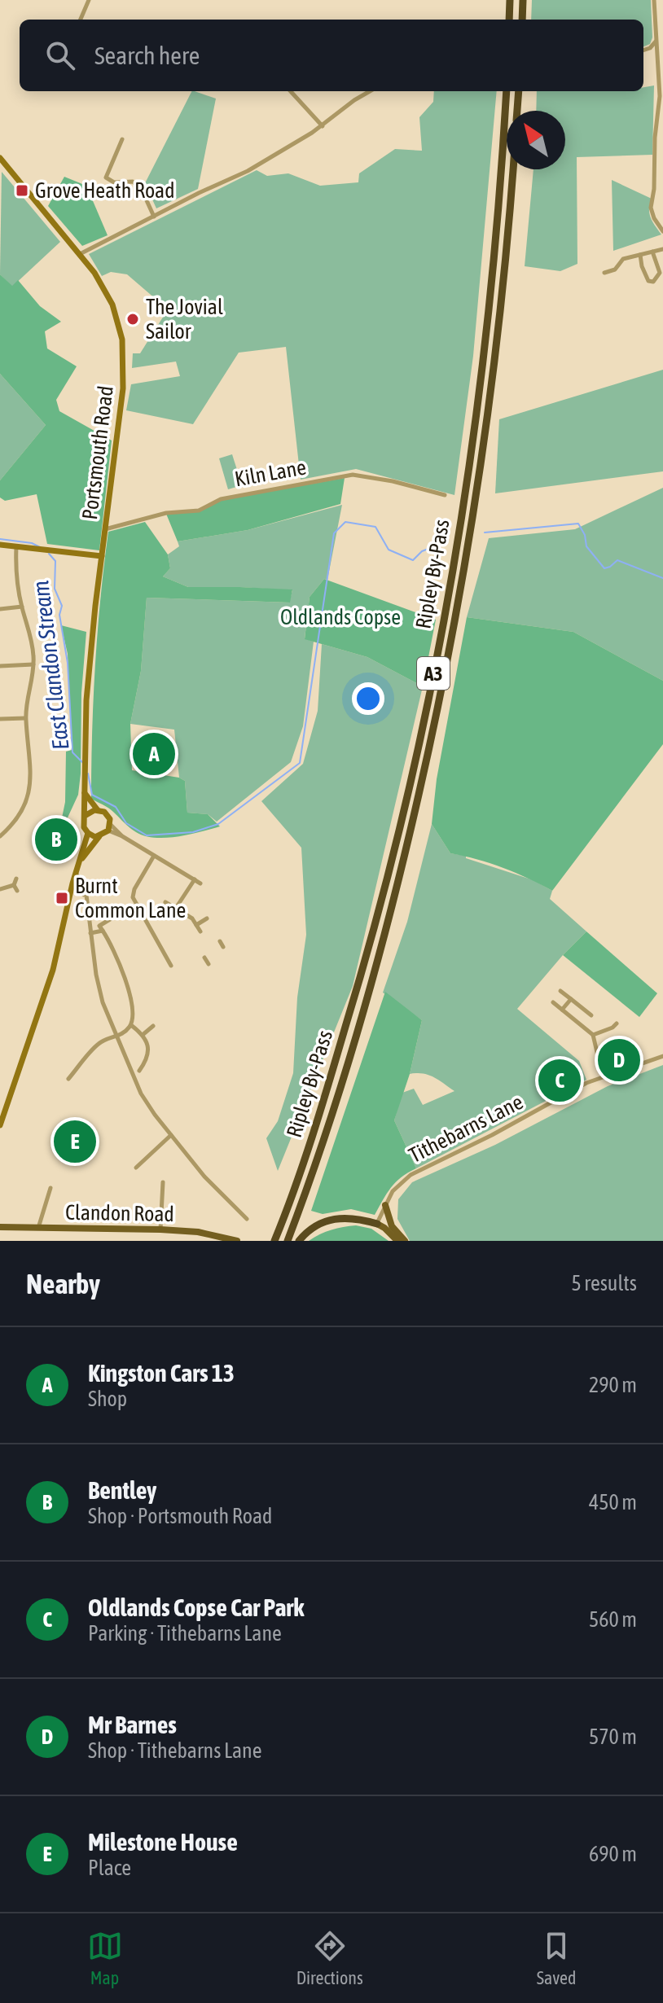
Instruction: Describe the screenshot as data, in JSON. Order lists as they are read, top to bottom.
{
  "streets": {
    "highway": ["Ripley By-Pass", "A3"],
    "main road": ["Portsmouth Road", "Clandon Road"],
    "street": ["Kiln Lane", "Tithebarns Lane"]
  },
  "crossings": [
    ["Portsmouth Road", "Kiln Lane"]
  ],
  "water": ["East Clandon Stream"],
  "parks": ["Oldlands Copse"],
  "places": {
    "transit": ["Grove Heath Road", "Burnt Common Lane"],
    "other": ["The Jovial Sailor"]
  },
  "north": "top left",
  "page": {
    "search": "Search here",
    "pins": [
      "A",
      "B",
      "D",
      "C",
      "E"
    ],
    "heading": ["Nearby", "5 results"],
    "list": [
      {
        "mark": "A",
        "name": "Kingston Cars 13",
        "note": "Shop",
        "value": "290 m"
      },
      {
        "mark": "B",
        "name": "Bentley",
        "note": "Shop · Portsmouth Road",
        "value": "450 m"
      },
      {
        "mark": "C",
        "name": "Oldlands Copse Car Park",
        "note": "Parking · Tithebarns Lane",
        "value": "560 m"
      },
      {
        "mark": "D",
        "name": "Mr Barnes",
        "note": "Shop · Tithebarns Lane",
        "value": "570 m"
      },
      {
        "mark": "E",
        "name": "Milestone House",
        "note": "Place",
        "value": "690 m"
      }
    ],
    "nav": ["Map", "Directions", "Saved"]
  }
}
